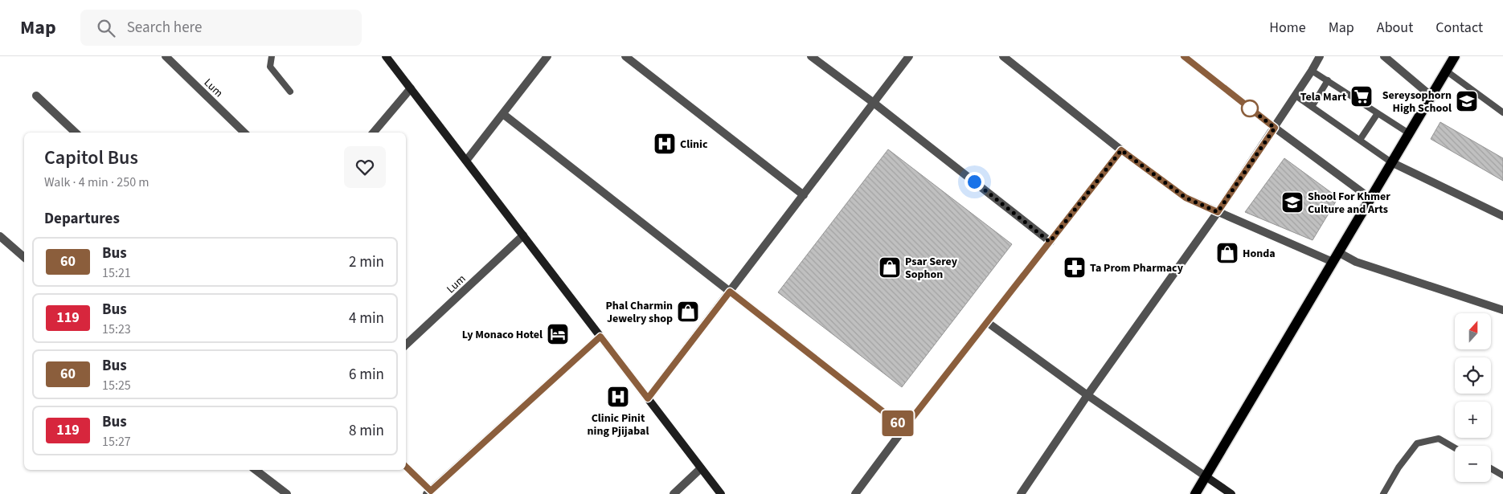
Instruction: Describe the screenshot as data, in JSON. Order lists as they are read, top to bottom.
{
  "streets": {
    "street": ["Lum"]
  },
  "places": {
    "supermarket": ["Tela Mart"],
    "school or university": ["Sereysophorn High School", "Shool For Khmer Culture and Arts"],
    "hospital": ["Clinic", "Clinic Pinit ning Pjijabal"],
    "shop": ["Honda", "Psar Serey Sophon", "Phal Charmin Jewelry shop"],
    "pharmacy": ["Ta Prom Pharmacy"],
    "hotel": ["Ly Monaco Hotel"]
  },
  "lines": ["bus line 60"],
  "north": "top",
  "page": {
    "header": "Map",
    "search": "Search here",
    "nav": [
      "Home",
      "Map",
      "About",
      "Contact"
    ],
    "on_map": "60",
    "heading": [
      ["Capitol Bus", "Walk · 4 min · 250 m"],
      "Departures"
    ],
    "list": [
      {
        "mark": "60",
        "name": "Bus",
        "note": "15:21",
        "value": "2 min"
      },
      {
        "mark": "119",
        "name": "Bus",
        "note": "15:23",
        "value": "4 min"
      },
      {
        "mark": "60",
        "name": "Bus",
        "note": "15:25",
        "value": "6 min"
      },
      {
        "mark": "119",
        "name": "Bus",
        "note": "15:27",
        "value": "8 min"
      }
    ],
    "map_buttons": ["+", "−"]
  }
}
